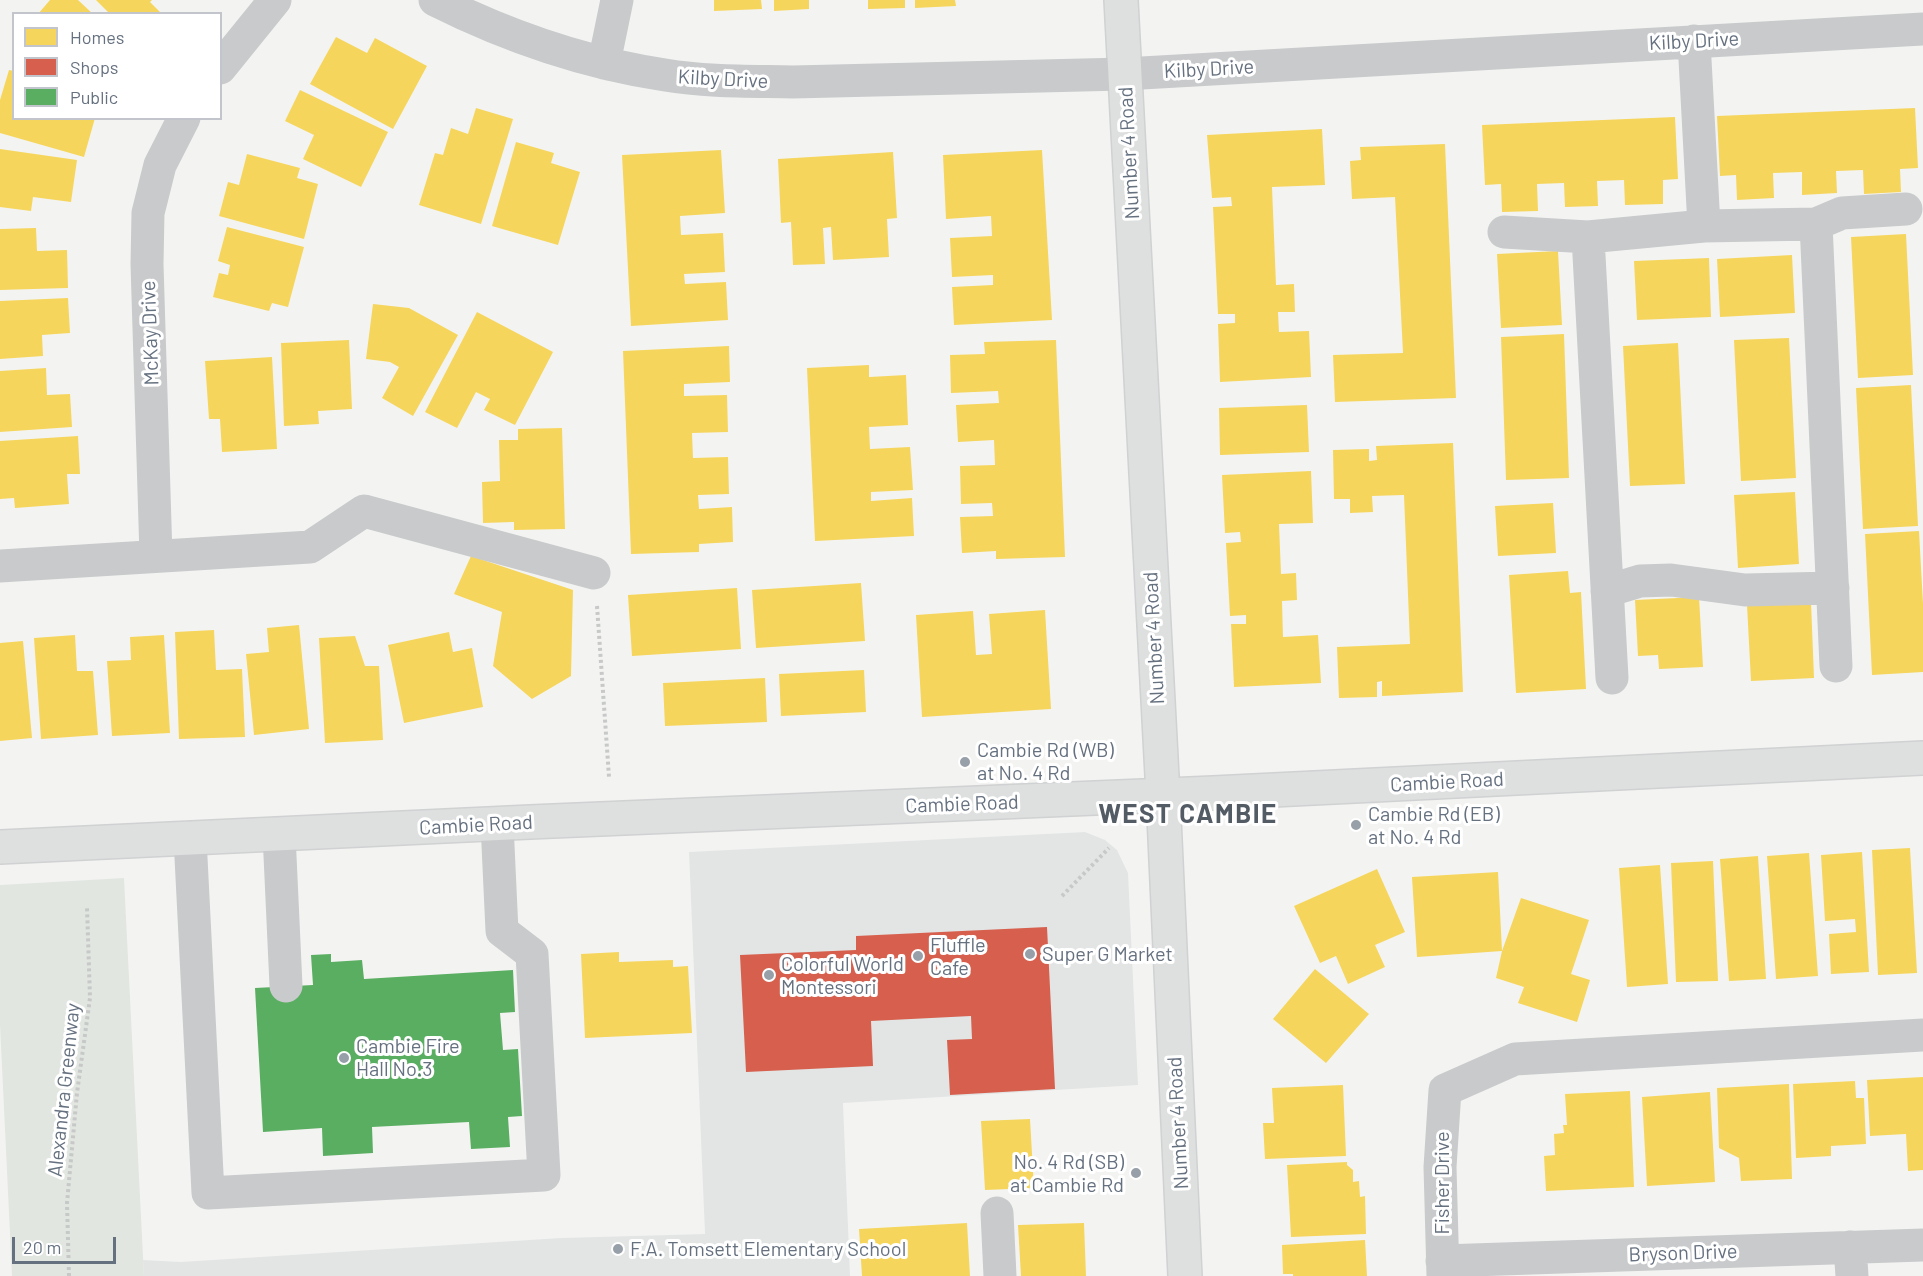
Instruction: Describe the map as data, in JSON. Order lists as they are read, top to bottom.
{
  "streets": {
    "main road": ["Number 4 Road", "Cambie Road"],
    "street": [
      "Kilby Drive",
      "McKay Drive",
      "Fisher Drive",
      "Bryson Drive"
    ],
    "path": ["Alexandra Greenway"]
  },
  "crossings": [
    ["Kilby Drive", "Number 4 Road"],
    ["Number 4 Road", "Cambie Road"],
    ["Fisher Drive", "Bryson Drive"]
  ],
  "districts": ["WEST CAMBIE"],
  "places": [
    "Cambie Rd (WB) at No. 4 Rd",
    "Cambie Rd (EB) at No. 4 Rd",
    "Super G Market",
    "Fluffle Cafe",
    "Colorful World Montessori",
    "Cambie Fire Hall No.3",
    "No. 4 Rd (SB) at Cambie Rd",
    "F.A. Tomsett Elementary School"
  ],
  "legend": ["Homes", "Shops", "Public"],
  "scale_bar": "20 m"
}
